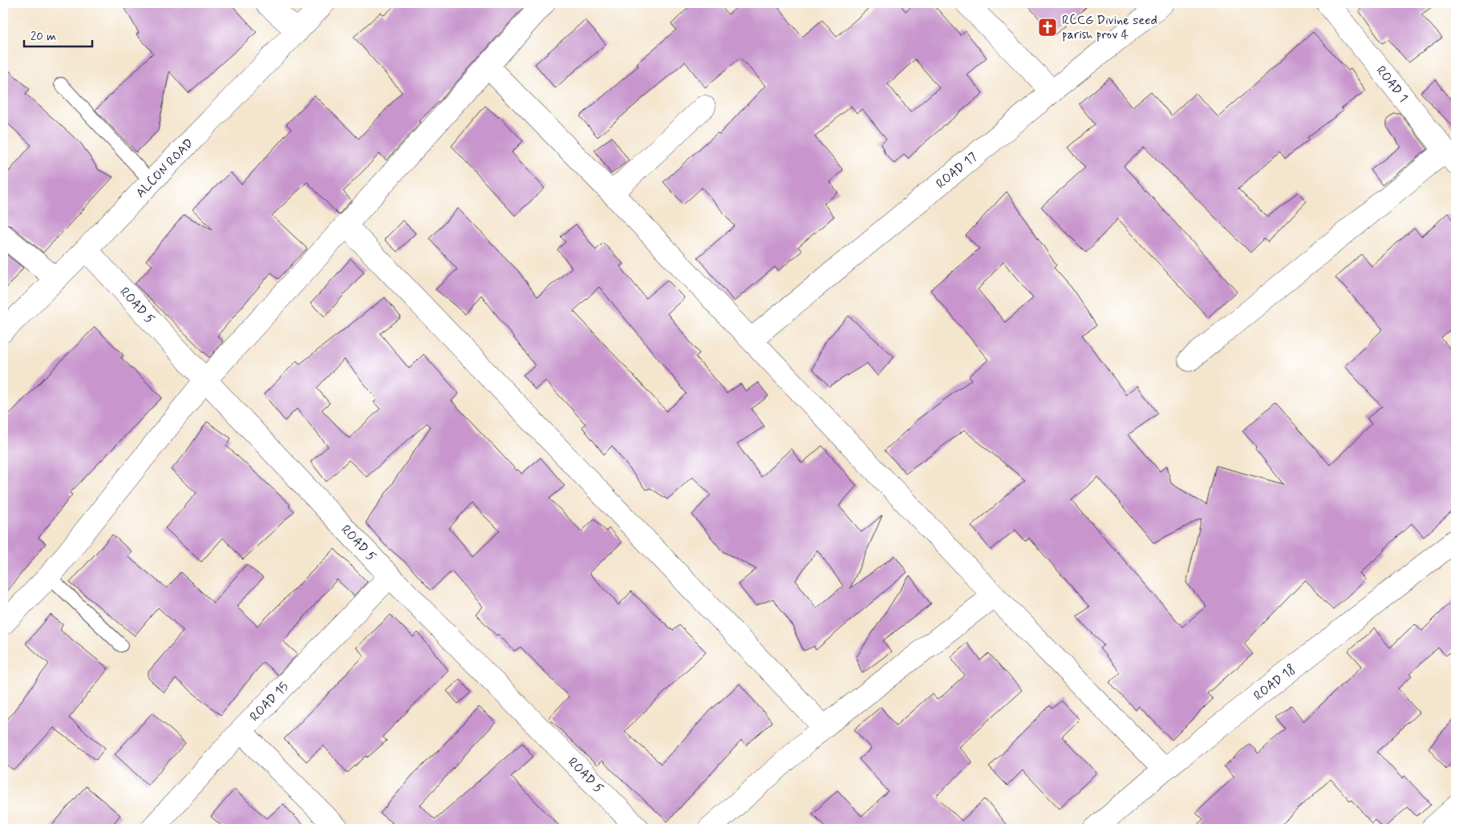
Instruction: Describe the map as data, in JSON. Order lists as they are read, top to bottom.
{
  "streets": {
    "street": [
      "ROAD 1",
      "ALCON ROAD",
      "ROAD 17",
      "ROAD 5",
      "ROAD 18",
      "ROAD 15"
    ]
  },
  "crossings": [
    ["ALCON ROAD", "ROAD 5"],
    ["ROAD 5", "ROAD 15"]
  ],
  "places": {
    "church": ["RCCG Divine seed parish prov 4"]
  },
  "scale_bar": "20 m"
}
